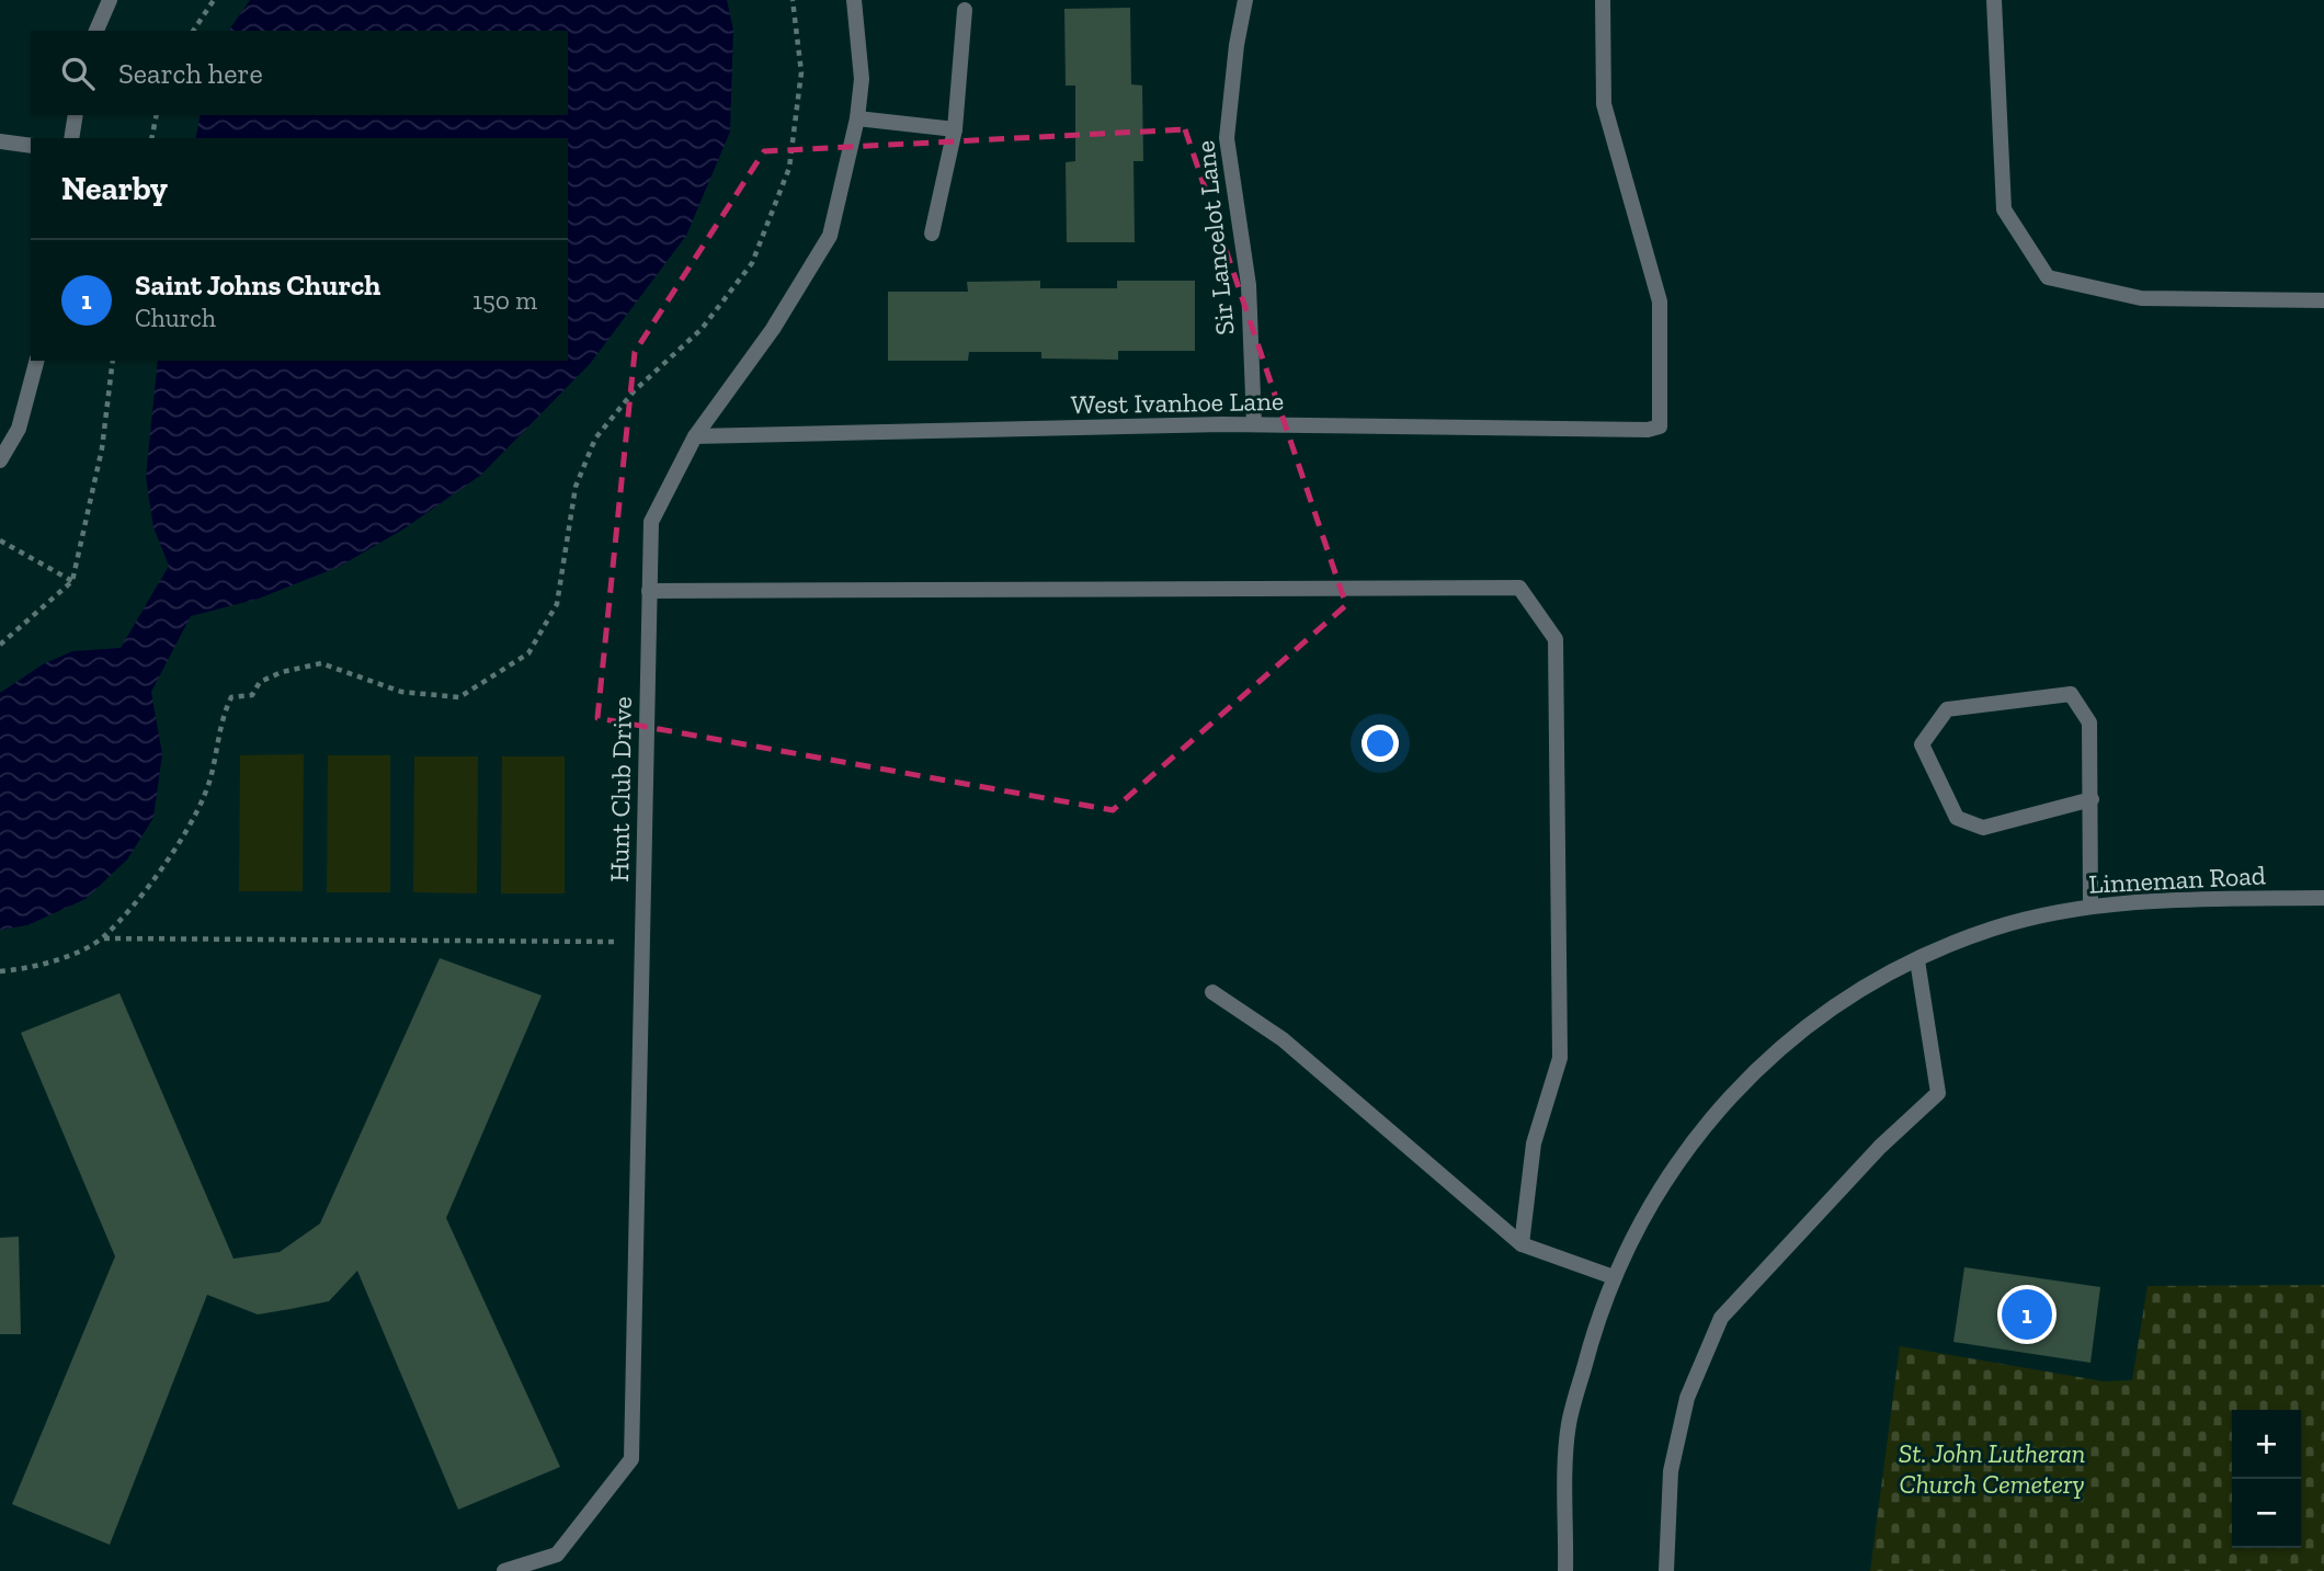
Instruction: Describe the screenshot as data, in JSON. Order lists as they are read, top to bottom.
{
  "streets": {
    "street": [
      "Sir Lancelot Lane",
      "West Ivanhoe Lane",
      "Hunt Club Drive",
      "Linneman Road"
    ]
  },
  "crossings": [
    ["Sir Lancelot Lane", "West Ivanhoe Lane"],
    ["West Ivanhoe Lane", "Hunt Club Drive"]
  ],
  "parks": ["St. John Lutheran Church Cemetery"],
  "page": {
    "search": "Search here",
    "heading": "Nearby",
    "list": [
      {
        "mark": "1",
        "name": "Saint Johns Church",
        "note": "Church",
        "value": "150 m"
      }
    ],
    "pins": "1",
    "map_buttons": ["+", "−"]
  }
}
